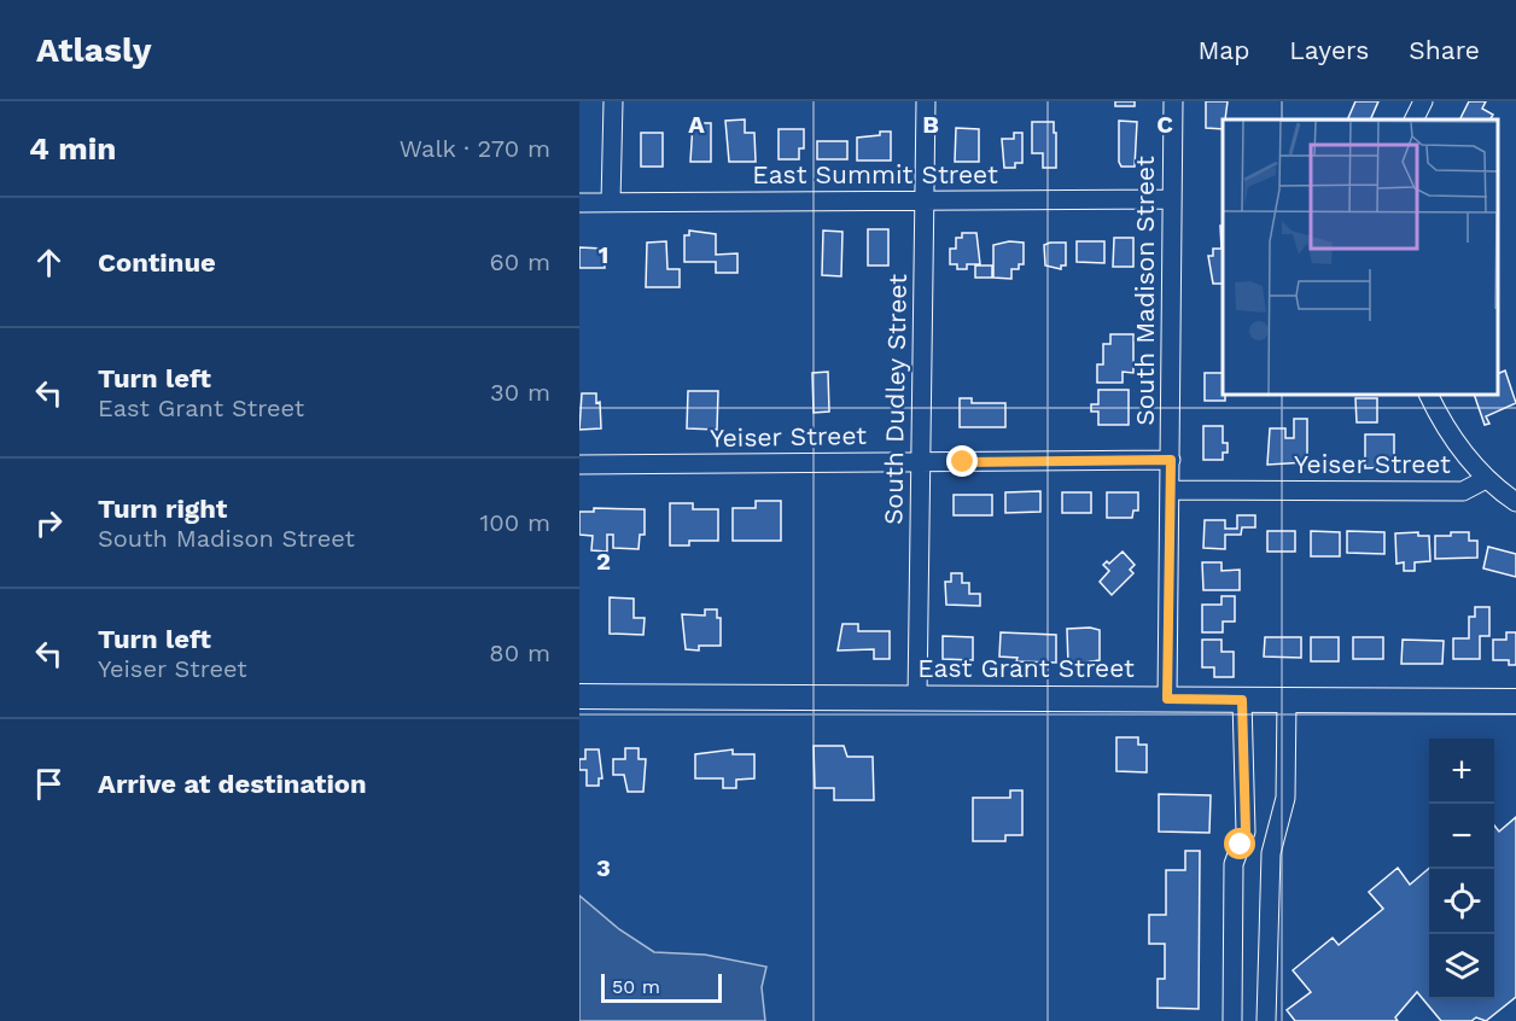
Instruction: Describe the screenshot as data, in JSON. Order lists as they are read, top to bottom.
{
  "streets": {
    "main road": ["East Grant Street"],
    "street": [
      "East Summit Street",
      "South Madison Street",
      "South Dudley Street",
      "Yeiser Street"
    ]
  },
  "crossings": [
    ["East Summit Street", "South Madison Street"],
    ["East Summit Street", "South Dudley Street"],
    ["South Madison Street", "Yeiser Street"],
    ["South Madison Street", "East Grant Street"],
    ["South Dudley Street", "Yeiser Street"],
    ["South Dudley Street", "East Grant Street"]
  ],
  "scale_bar": "50 m",
  "page": {
    "header": "Atlasly",
    "nav": ["Map", "Layers", "Share"],
    "heading": ["4 min", "Walk · 270 m"],
    "list": [
      ["Continue", "60 m"],
      ["Turn left", "East Grant Street", "30 m"],
      ["Turn right", "South Madison Street", "100 m"],
      ["Turn left", "Yeiser Street", "80 m"],
      "Arrive at destination"
    ],
    "map_buttons": ["+", "−"],
    "scale": "50 m"
  },
  "grid": {
    "columns": ["A", "B", "C"],
    "rows": ["1", "2", "3"]
  }
}
